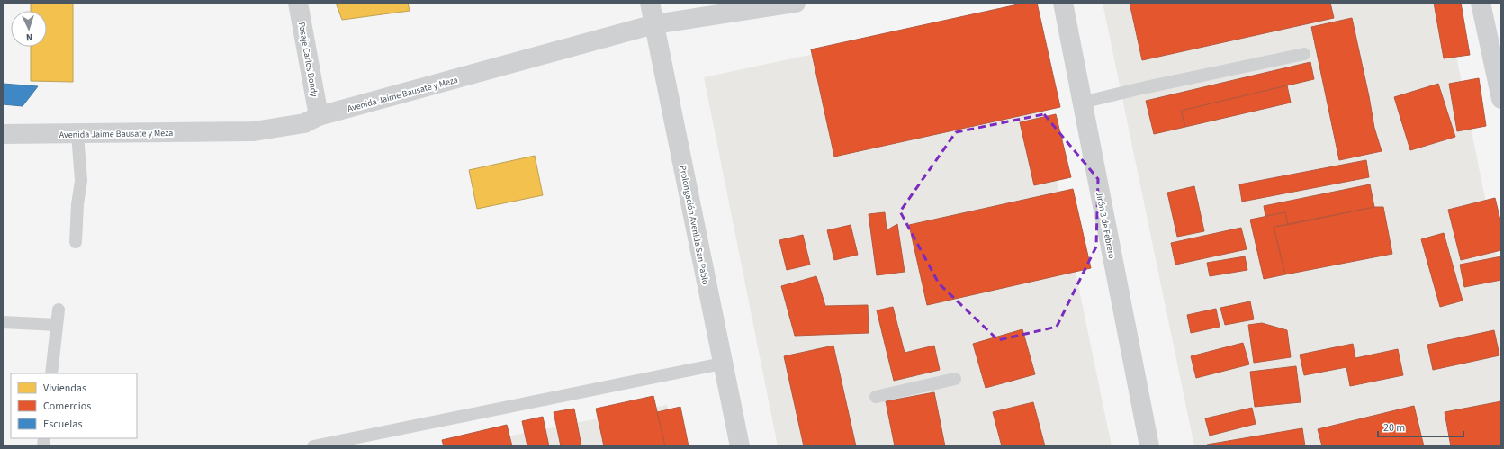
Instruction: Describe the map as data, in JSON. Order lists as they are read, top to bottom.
{
  "streets": {
    "street": [
      "Pasaje Carlos Bondy",
      "Avenida Jaime Bausate y Meza",
      "Prolongación Avenida San Pablo",
      "Jirón 3 de Febrero"
    ]
  },
  "crossings": [
    ["Pasaje Carlos Bondy", "Avenida Jaime Bausate y Meza"],
    ["Avenida Jaime Bausate y Meza", "Prolongación Avenida San Pablo"]
  ],
  "legend": ["Viviendas", "Comercios", "Escuelas"],
  "scale_bar": "20 m",
  "north": "bottom"
}
